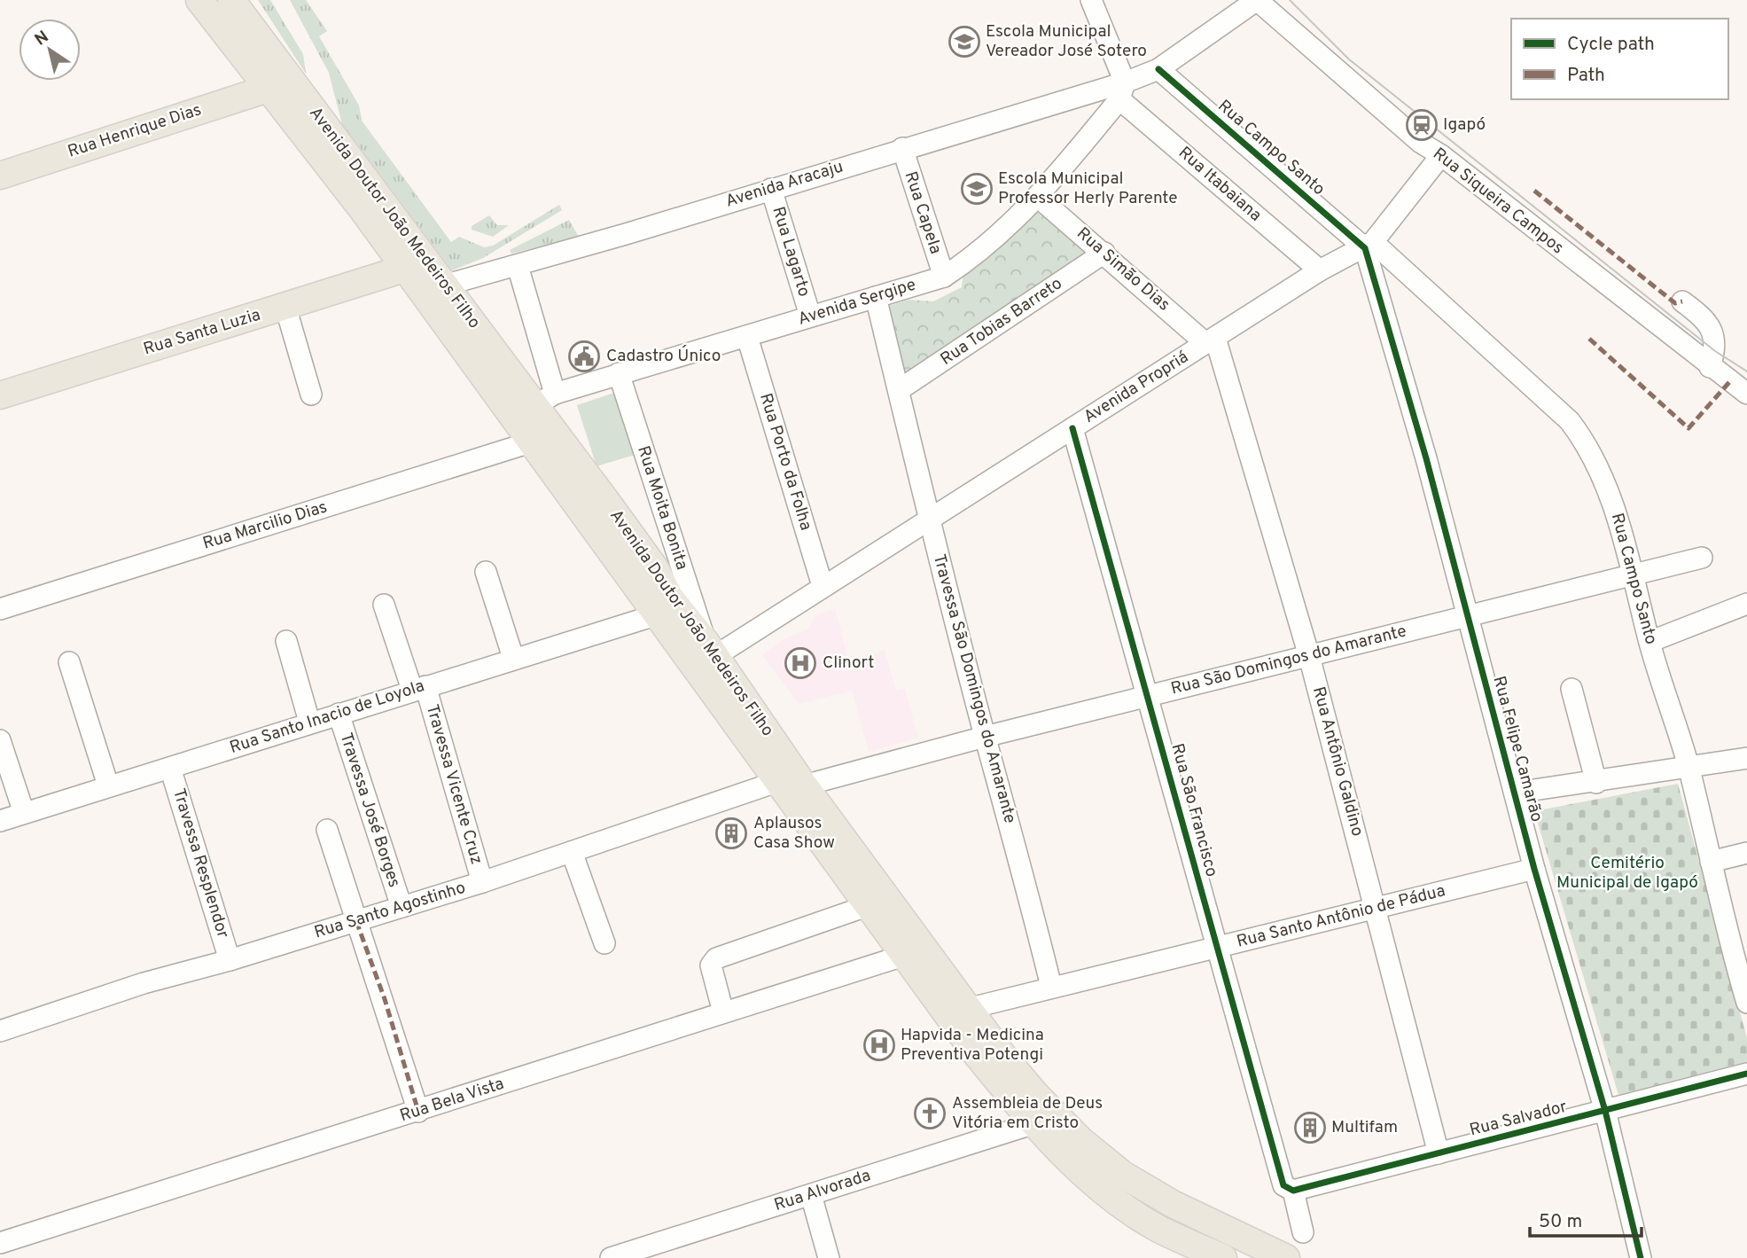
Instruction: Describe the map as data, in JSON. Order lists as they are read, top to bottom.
{
  "streets": {
    "main road": ["Rua Henrique Dias", "Avenida Doutor João Medeiros Filho", "Rua Santa Luzia"],
    "street": [
      "Rua Campo Santo",
      "Avenida Aracaju",
      "Rua Itabaiana",
      "Rua Siqueira Campos",
      "Rua Capela",
      "Rua Lagarto",
      "Rua Simão Dias",
      "Avenida Sergipe",
      "Rua Tobias Barreto",
      "Avenida Propriá",
      "Rua Porto da Folha",
      "Rua Moita Bonita",
      "Rua Marcilio Dias",
      "Rua São Domingos do Amarante",
      "Travessa São Domingos do Amarante",
      "Rua Santo Inacio de Loyola",
      "Rua Felipe Camarão",
      "Rua Antônio Galdino",
      "Travessa Vicente Cruz",
      "Travessa José Borges",
      "Rua São Francisco",
      "Travessa Resplendor",
      "Rua Santo Agostinho",
      "Rua Santo Antônio de Pádua",
      "Rua Bela Vista",
      "Rua Salvador",
      "Rua Alvorada"
    ]
  },
  "crossings": [
    ["Rua Henrique Dias", "Avenida Doutor João Medeiros Filho"],
    ["Rua Campo Santo", "Avenida Aracaju"],
    ["Rua Campo Santo", "Avenida Propriá"],
    ["Rua Campo Santo", "Rua São Domingos do Amarante"],
    ["Rua Campo Santo", "Rua Felipe Camarão"],
    ["Avenida Aracaju", "Rua Itabaiana"],
    ["Avenida Aracaju", "Rua Siqueira Campos"],
    ["Avenida Aracaju", "Rua Capela"],
    ["Avenida Aracaju", "Avenida Doutor João Medeiros Filho"],
    ["Avenida Aracaju", "Rua Lagarto"],
    ["Avenida Aracaju", "Avenida Sergipe"],
    ["Rua Itabaiana", "Avenida Sergipe"],
    ["Rua Itabaiana", "Avenida Propriá"],
    ["Rua Siqueira Campos", "Avenida Propriá"],
    ["Rua Capela", "Avenida Sergipe"],
    ["Avenida Doutor João Medeiros Filho", "Avenida Sergipe"],
    ["Avenida Doutor João Medeiros Filho", "Rua Santa Luzia"],
    ["Avenida Doutor João Medeiros Filho", "Avenida Propriá"],
    ["Avenida Doutor João Medeiros Filho", "Rua Moita Bonita"],
    ["Avenida Doutor João Medeiros Filho", "Rua Marcilio Dias"],
    ["Avenida Doutor João Medeiros Filho", "Rua São Domingos do Amarante"],
    ["Avenida Doutor João Medeiros Filho", "Rua Santo Inacio de Loyola"],
    ["Avenida Doutor João Medeiros Filho", "Rua Santo Agostinho"],
    ["Avenida Doutor João Medeiros Filho", "Rua Santo Antônio de Pádua"],
    ["Avenida Doutor João Medeiros Filho", "Rua Bela Vista"],
    ["Avenida Doutor João Medeiros Filho", "Rua Alvorada"],
    ["Rua Lagarto", "Avenida Sergipe"],
    ["Rua Simão Dias", "Avenida Sergipe"],
    ["Rua Simão Dias", "Rua Tobias Barreto"],
    ["Rua Simão Dias", "Avenida Propriá"],
    ["Rua Simão Dias", "Rua Antônio Galdino"],
    ["Avenida Sergipe", "Rua Porto da Folha"],
    ["Avenida Sergipe", "Rua Moita Bonita"],
    ["Avenida Sergipe", "Travessa São Domingos do Amarante"],
    ["Rua Tobias Barreto", "Travessa São Domingos do Amarante"],
    ["Avenida Propriá", "Rua Porto da Folha"],
    ["Avenida Propriá", "Rua Moita Bonita"],
    ["Avenida Propriá", "Travessa São Domingos do Amarante"],
    ["Avenida Propriá", "Rua Felipe Camarão"],
    ["Avenida Propriá", "Rua Antônio Galdino"],
    ["Avenida Propriá", "Rua São Francisco"],
    ["Rua São Domingos do Amarante", "Travessa São Domingos do Amarante"],
    ["Rua São Domingos do Amarante", "Rua Felipe Camarão"],
    ["Rua São Domingos do Amarante", "Rua Antônio Galdino"],
    ["Rua São Domingos do Amarante", "Rua São Francisco"],
    ["Travessa São Domingos do Amarante", "Rua Santo Antônio de Pádua"],
    ["Rua Santo Inacio de Loyola", "Travessa Vicente Cruz"],
    ["Rua Santo Inacio de Loyola", "Travessa José Borges"],
    ["Rua Santo Inacio de Loyola", "Travessa Resplendor"],
    ["Rua Felipe Camarão", "Rua Santo Antônio de Pádua"],
    ["Rua Felipe Camarão", "Rua Salvador"],
    ["Rua Antônio Galdino", "Rua Santo Antônio de Pádua"],
    ["Rua Antônio Galdino", "Rua Salvador"],
    ["Travessa Vicente Cruz", "Rua Santo Agostinho"],
    ["Travessa José Borges", "Rua Santo Agostinho"],
    ["Rua São Francisco", "Rua Santo Antônio de Pádua"],
    ["Rua São Francisco", "Rua Salvador"],
    ["Travessa Resplendor", "Rua Santo Agostinho"]
  ],
  "parks": ["Cemitério Municipal de Igapó"],
  "places": {
    "school or university": ["Escola Municipal Vereador José Sotero", "Escola Municipal Professor Herly Parente"],
    "station": ["Igapó"],
    "public building": ["Cadastro Único"],
    "hospital": ["Clinort", "Hapvida - Medicina Preventiva Potengi"],
    "building": ["Aplausos Casa Show", "Multifam"],
    "church": ["Assembleia de Deus Vitória em Cristo"]
  },
  "legend": ["Cycle path", "Path"],
  "scale_bar": "50 m",
  "north": "top left"
}
